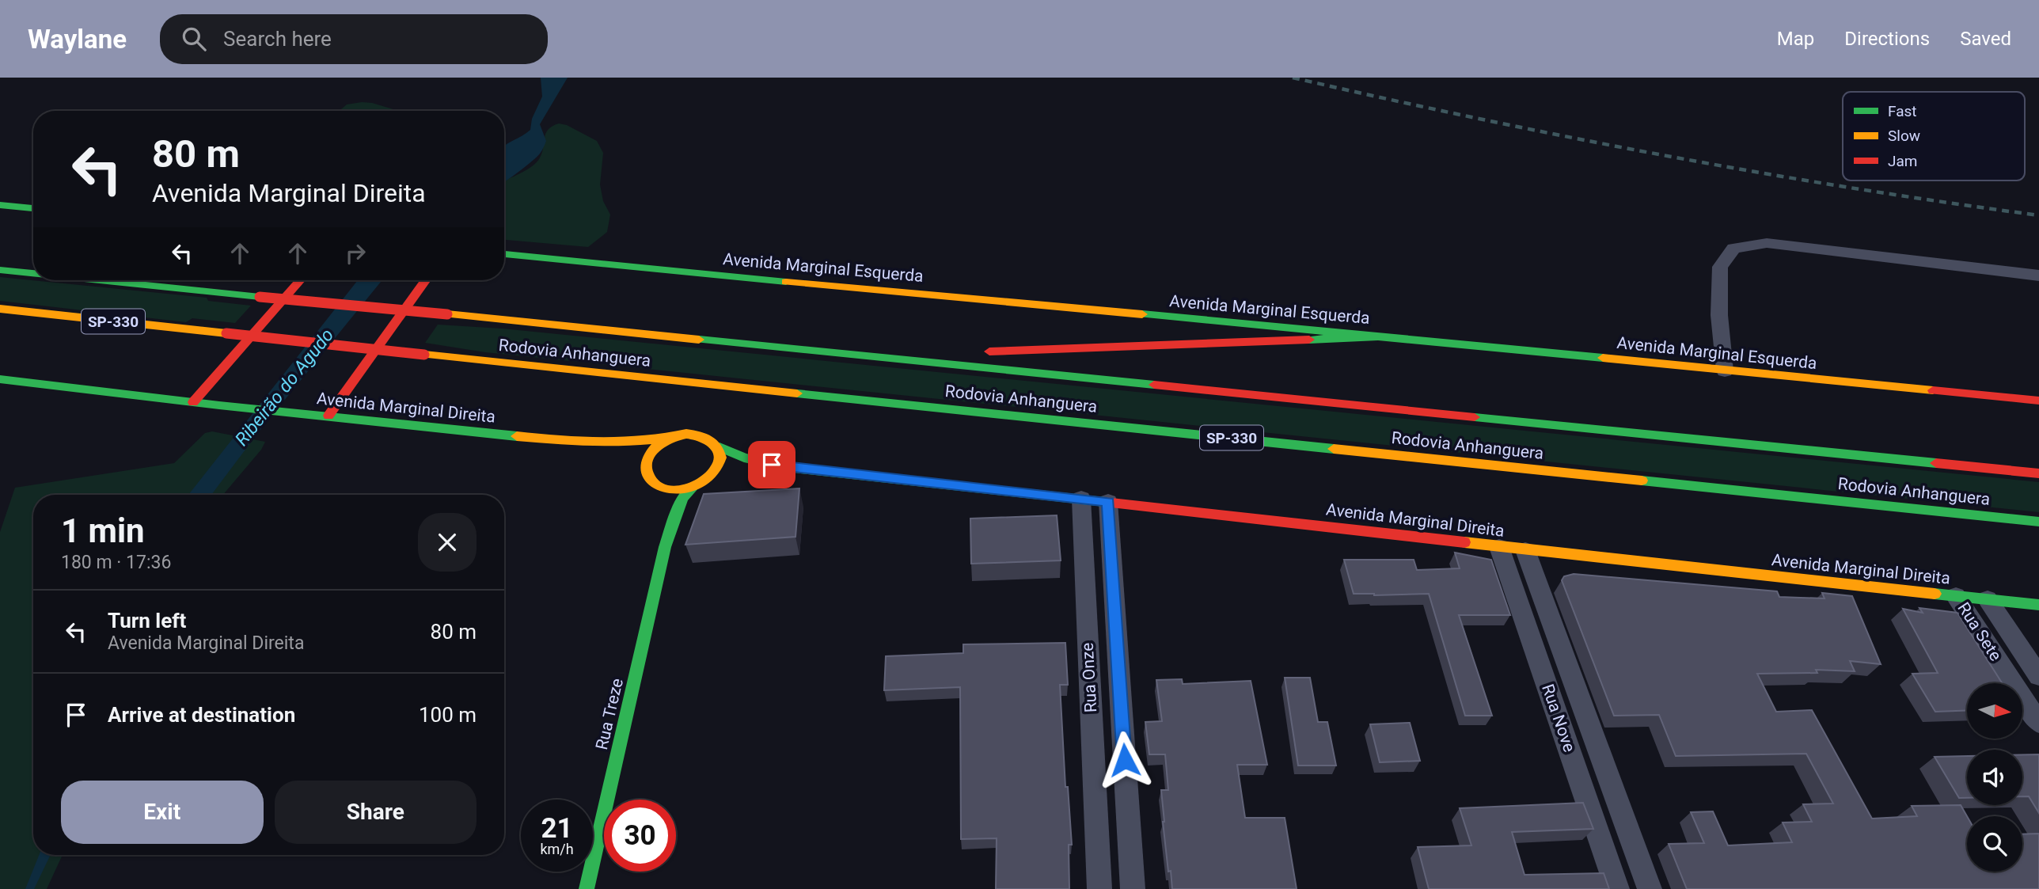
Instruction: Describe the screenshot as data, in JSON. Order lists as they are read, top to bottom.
{
  "streets": {
    "main road": [
      "Avenida Marginal Esquerda",
      "SP-330",
      "Rodovia Anhanguera",
      "Avenida Marginal Direita",
      "Rua Treze"
    ],
    "street": ["Rua Sete", "Rua Onze", "Rua Nove"]
  },
  "crossings": [
    ["Avenida Marginal Direita", "Rua Sete"],
    ["Avenida Marginal Direita", "Rua Onze"],
    ["Avenida Marginal Direita", "Rua Treze"],
    ["Avenida Marginal Direita", "Rua Nove"]
  ],
  "water": ["Ribeirão do Agudo"],
  "legend": ["Fast", "Slow", "Jam"],
  "north": "right",
  "page": {
    "header": "Waylane",
    "search": "Search here",
    "nav": ["Map", "Directions", "Saved"],
    "turn": ["80 m", "Avenida Marginal Direita"],
    "heading": ["1 min", "180 m · 17:36"],
    "list": [
      {
        "name": "Turn left",
        "note": "Avenida Marginal Direita",
        "value": "80 m"
      },
      {
        "name": "Arrive at destination",
        "value": "100 m"
      }
    ],
    "buttons": ["Exit", "Share"],
    "speed": "21 km/h",
    "limit": "30"
  }
}
